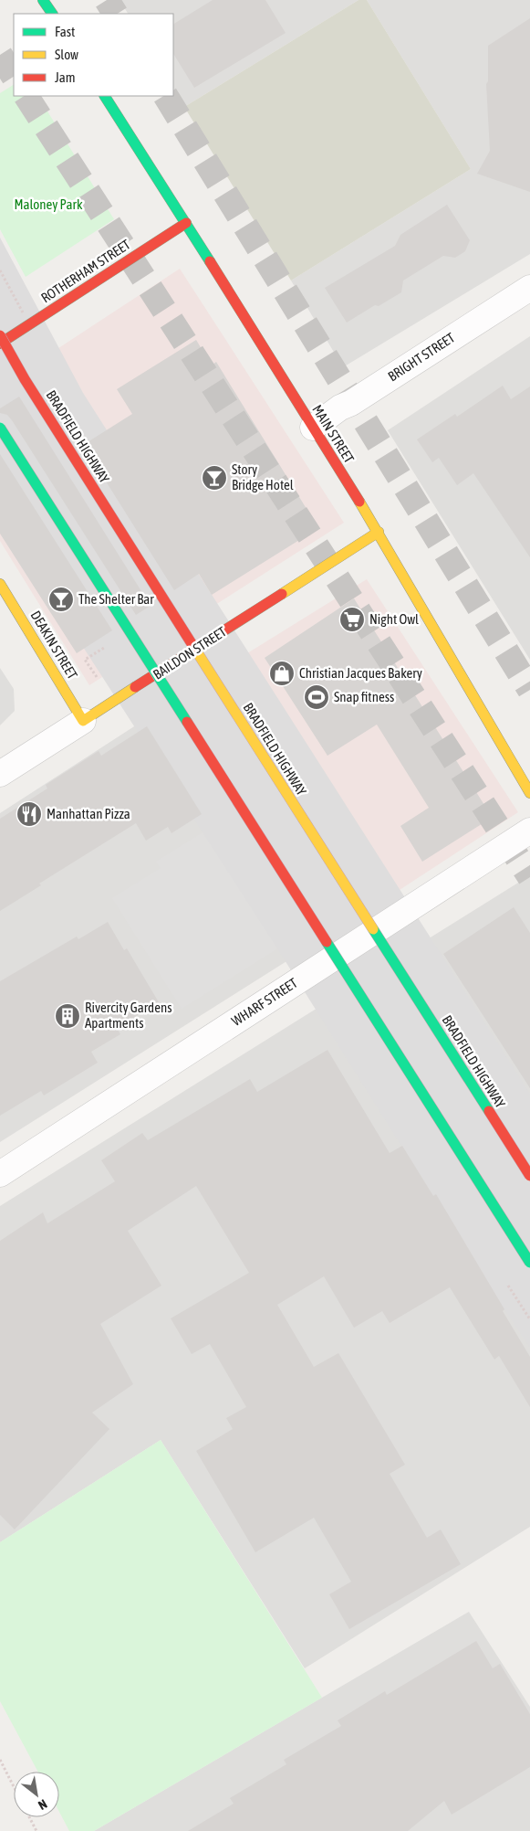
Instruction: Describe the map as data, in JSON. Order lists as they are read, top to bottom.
{
  "streets": {
    "main road": [
      "ROTHERHAM STREET",
      "MAIN STREET",
      "BRADFIELD HIGHWAY",
      "DEAKIN STREET",
      "BAILDON STREET"
    ],
    "street": ["BRIGHT STREET", "WHARF STREET"]
  },
  "crossings": [
    ["ROTHERHAM STREET", "MAIN STREET"],
    ["BRIGHT STREET", "MAIN STREET"],
    ["MAIN STREET", "BAILDON STREET"],
    ["DEAKIN STREET", "BAILDON STREET"]
  ],
  "parks": ["Maloney Park"],
  "places": {
    "bar": ["Story Bridge Hotel", "The Shelter Bar"],
    "supermarket": ["Night Owl"],
    "shop": ["Christian Jacques Bakery"],
    "sports": ["Snap fitness"],
    "restaurant": ["Manhattan Pizza"],
    "building": ["Rivercity Gardens Apartments"]
  },
  "legend": ["Fast", "Slow", "Jam"],
  "north": "bottom right"
}
